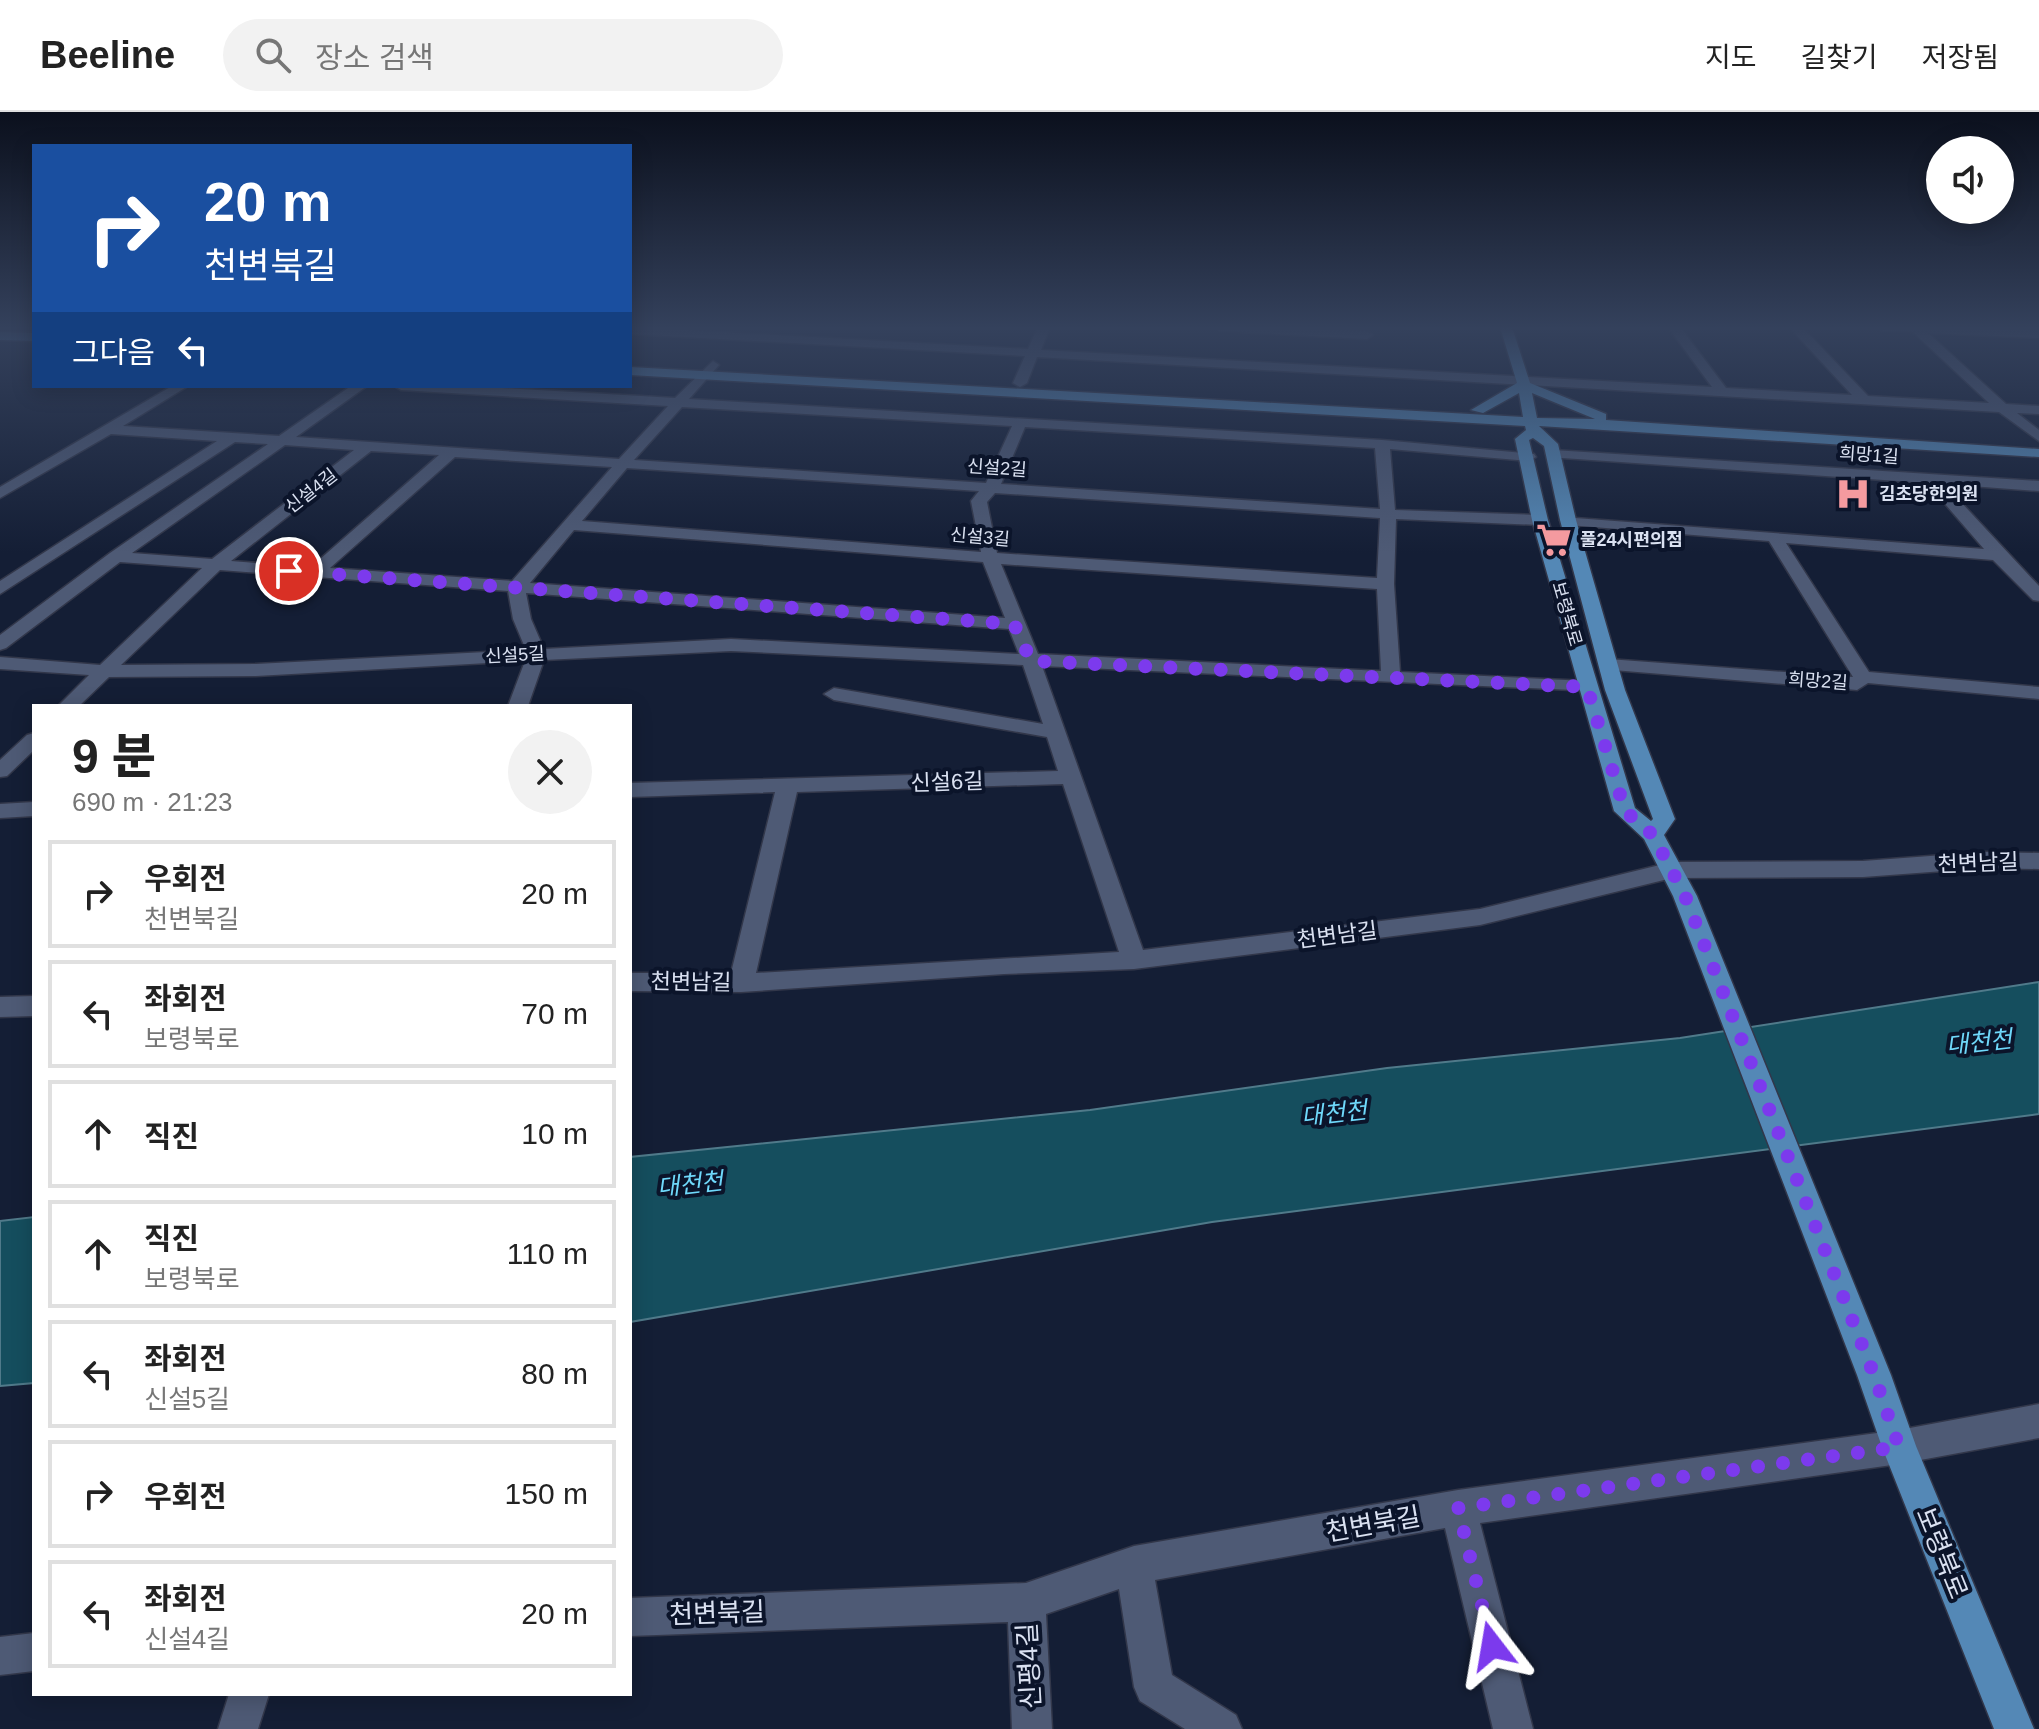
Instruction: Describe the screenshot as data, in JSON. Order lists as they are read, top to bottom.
{
  "streets": {
    "main road": ["보령북로"],
    "street": [
      "희망1길",
      "신설2길",
      "신설4길",
      "신설3길",
      "신설5길",
      "희망2길",
      "신설6길",
      "천변남길",
      "천변북길",
      "신평4길"
    ]
  },
  "crossings": [
    ["희망1길", "보령북로"],
    ["신설2길", "신설4길"],
    ["신설2길", "보령북로"],
    ["신설4길", "신설5길"],
    ["보령북로", "신설5길"],
    ["보령북로", "희망2길"],
    ["보령북로", "천변남길"],
    ["보령북로", "천변북길"],
    ["천변북길", "신평4길"]
  ],
  "water": ["대천천"],
  "places": {
    "hospital": ["김초당한의원"],
    "supermarket": ["풀24시편의점"]
  },
  "page": {
    "header": "Beeline",
    "search": "장소 검색",
    "nav": ["지도", "길찾기", "저장됨"],
    "turn": ["20 m", "천변북길"],
    "then": "그다음",
    "heading": ["9 분", "690 m · 21:23"],
    "list": [
      {
        "name": "우회전",
        "note": "천변북길",
        "value": "20 m"
      },
      {
        "name": "좌회전",
        "note": "보령북로",
        "value": "70 m"
      },
      {
        "name": "직진",
        "value": "10 m"
      },
      {
        "name": "직진",
        "note": "보령북로",
        "value": "110 m"
      },
      {
        "name": "좌회전",
        "note": "신설5길",
        "value": "80 m"
      },
      {
        "name": "우회전",
        "value": "150 m"
      },
      {
        "name": "좌회전",
        "note": "신설4길",
        "value": "20 m"
      }
    ]
  }
}
